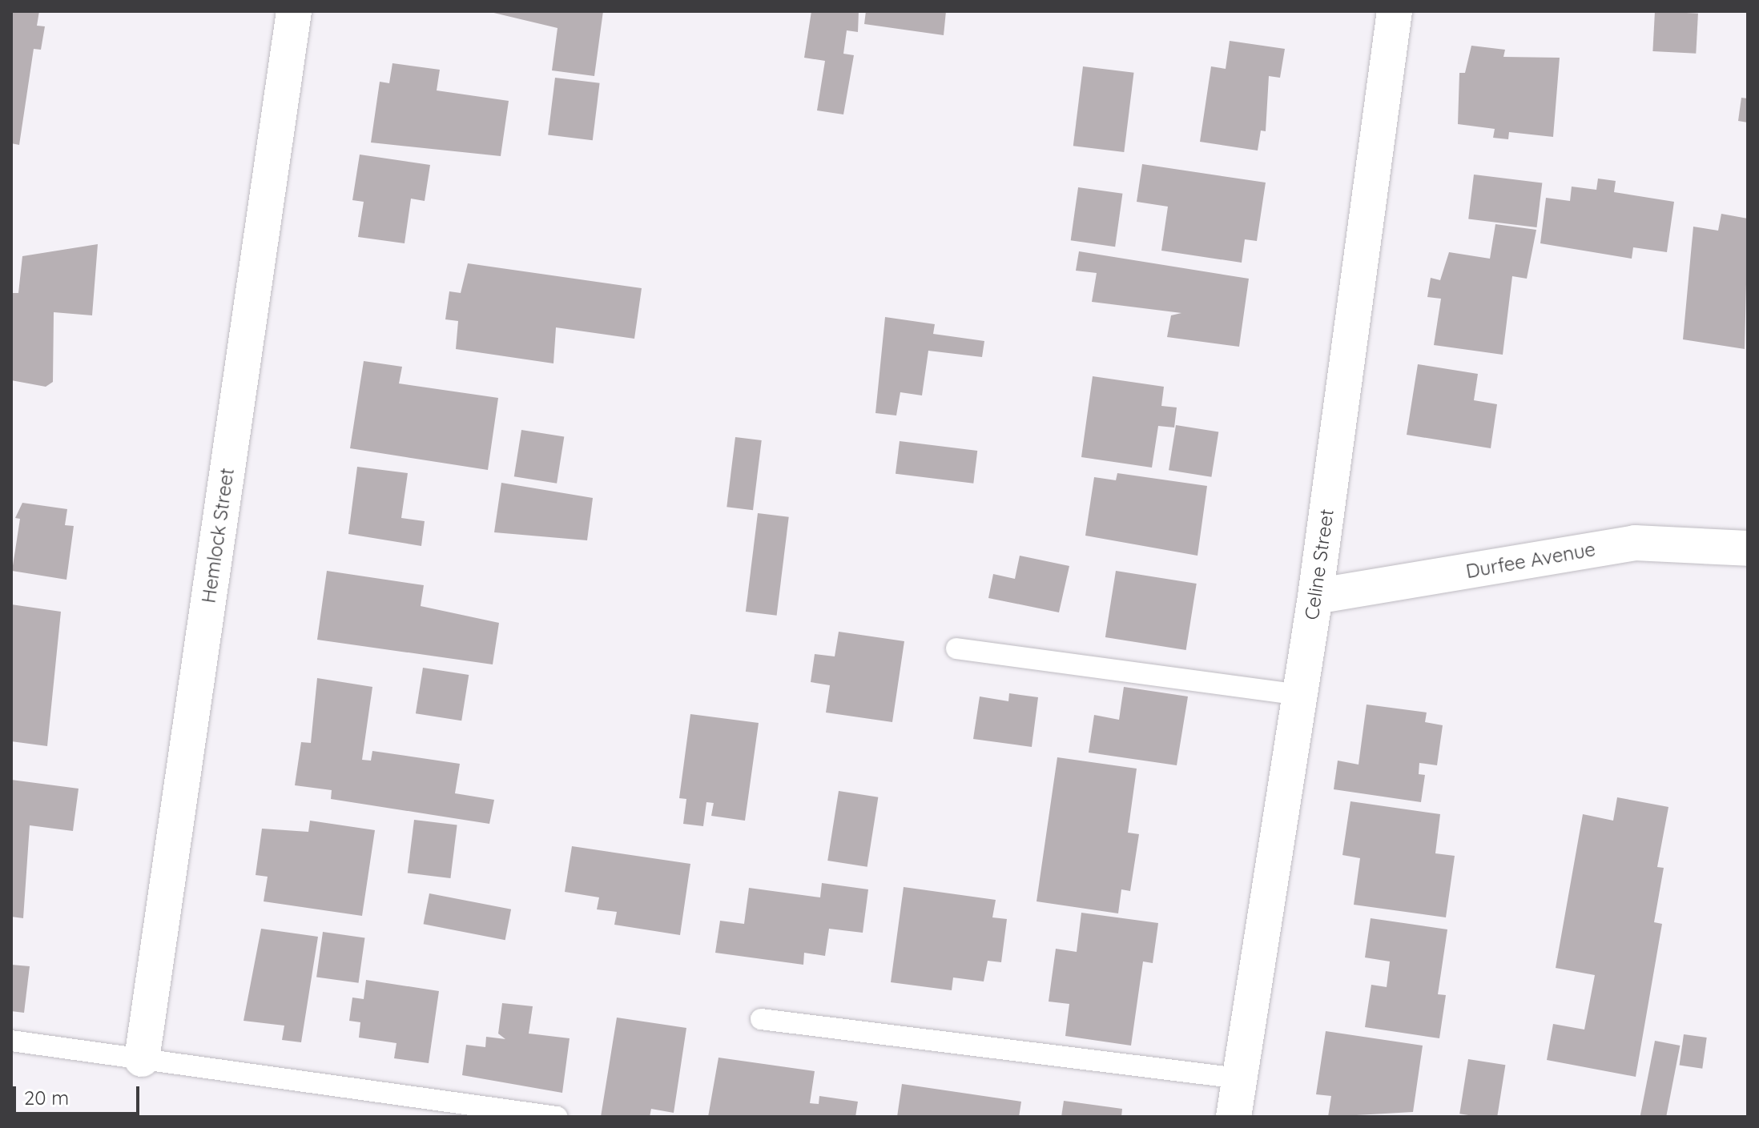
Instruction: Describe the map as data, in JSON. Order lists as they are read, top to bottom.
{
  "streets": {
    "street": ["Hemlock Street", "Durfee Avenue", "Celine Street"]
  },
  "crossings": [
    ["Durfee Avenue", "Celine Street"]
  ],
  "scale_bar": "20 m"
}
